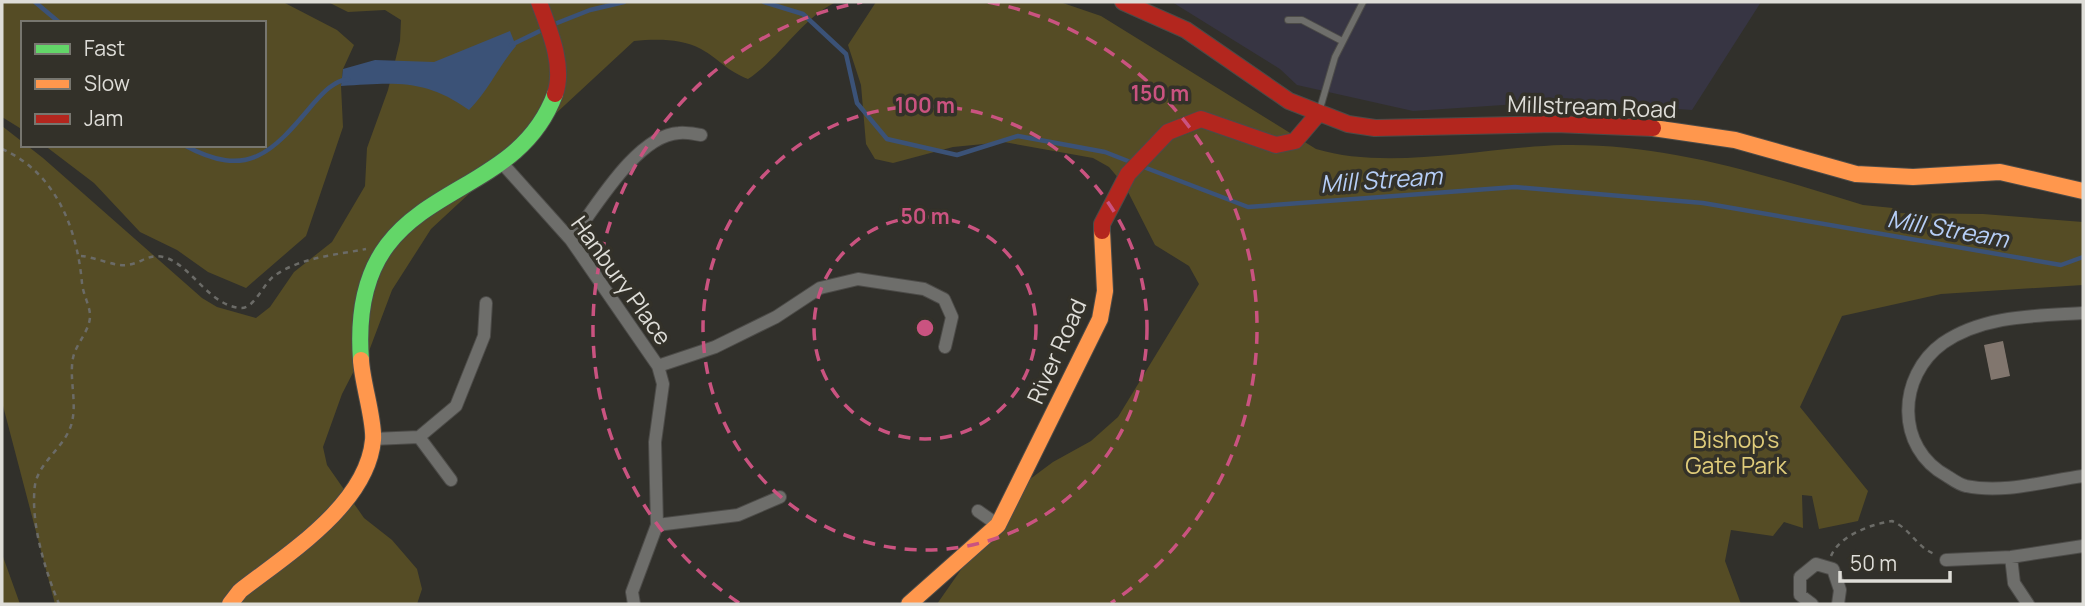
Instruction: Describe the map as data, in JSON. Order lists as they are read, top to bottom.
{
  "streets": {
    "street": ["Millstream Road", "Hanbury Place", "River Road"]
  },
  "crossings": [
    ["Millstream Road", "River Road"]
  ],
  "water": ["Mill Stream"],
  "parks": ["Bishop's Gate Park"],
  "legend": ["Fast", "Slow", "Jam"],
  "scale_bar": "50 m",
  "rings": ["150 m", "100 m", "50 m"]
}
